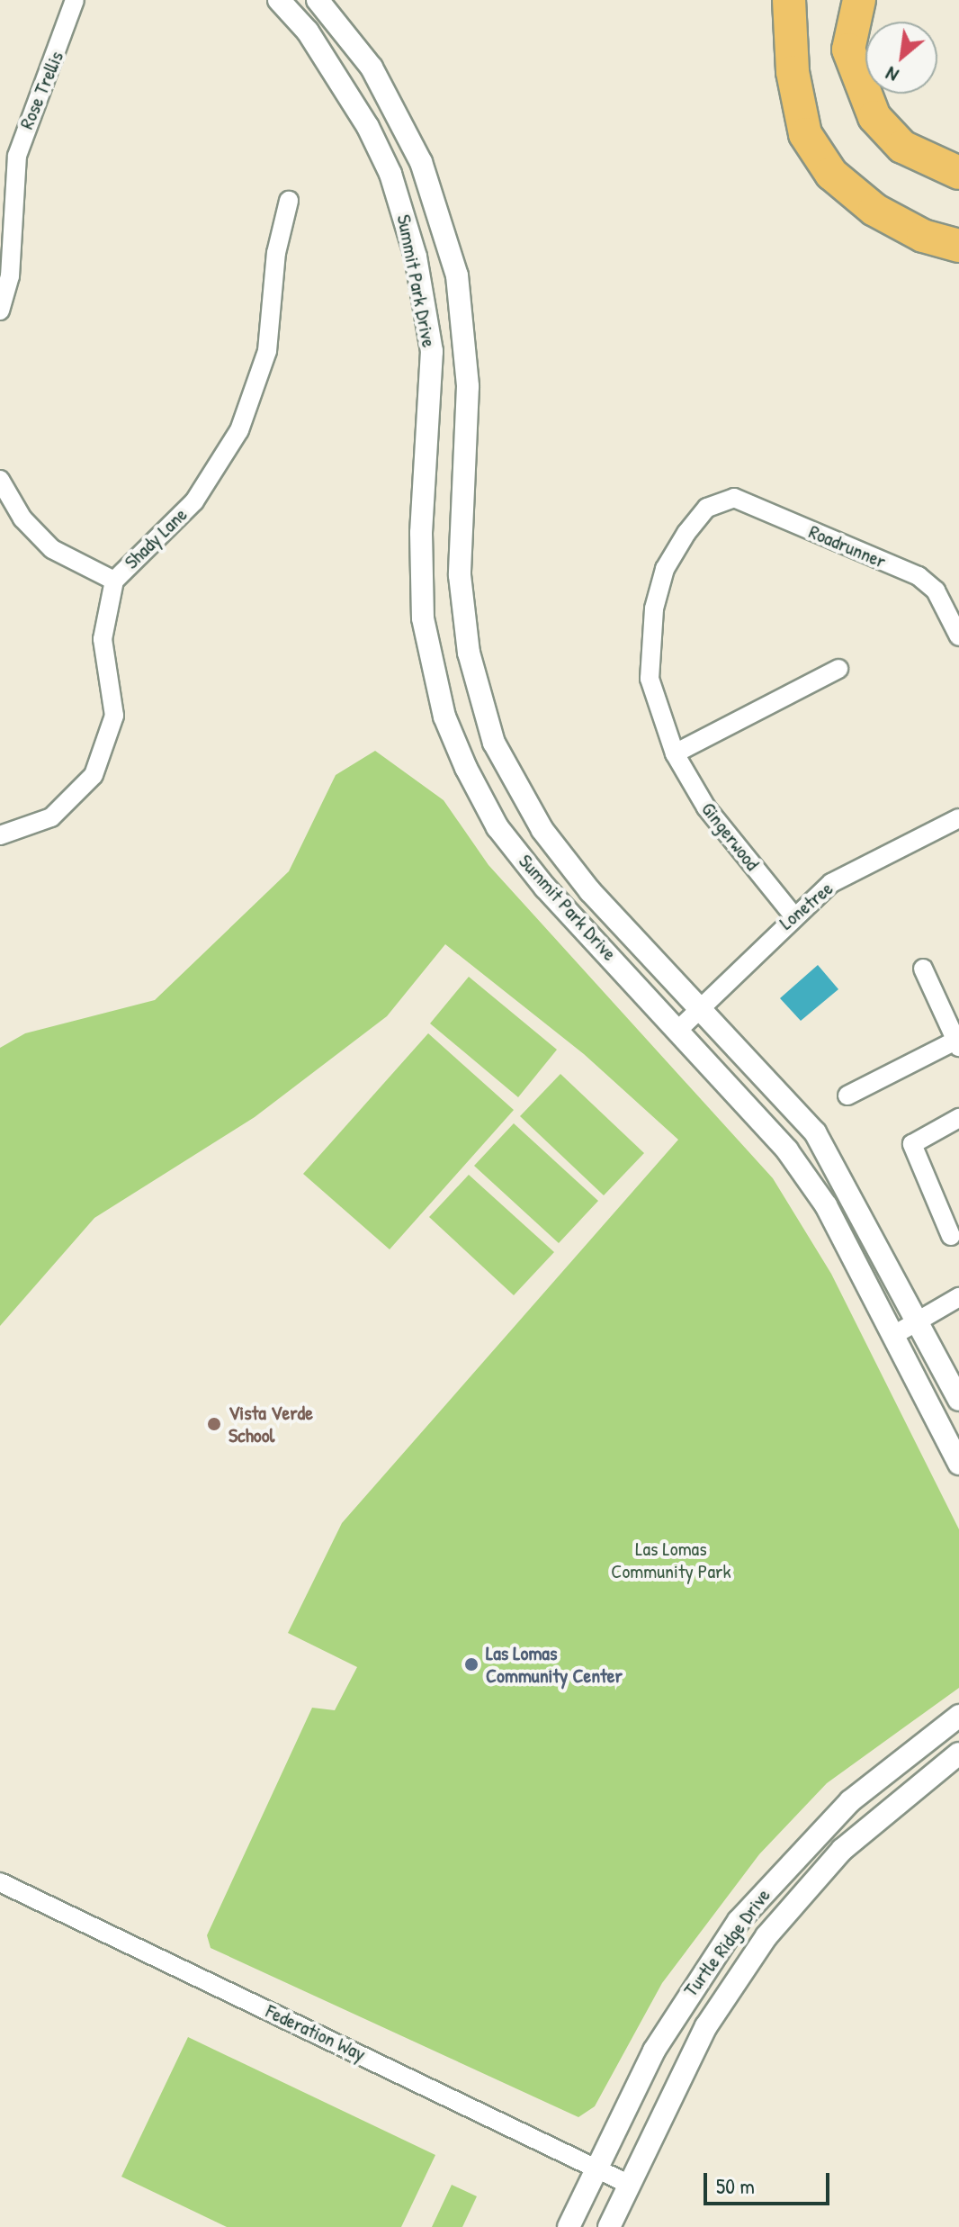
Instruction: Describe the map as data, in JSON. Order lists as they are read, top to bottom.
{
  "streets": {
    "street": [
      "Rose Trellis",
      "Summit Park Drive",
      "Shady Lane",
      "Roadrunner",
      "Gingerwood",
      "Lonetree",
      "Turtle Ridge Drive",
      "Federation Way"
    ]
  },
  "crossings": [
    ["Summit Park Drive", "Lonetree"],
    ["Roadrunner", "Gingerwood"],
    ["Gingerwood", "Lonetree"],
    ["Turtle Ridge Drive", "Federation Way"]
  ],
  "parks": ["Las Lomas Community Park"],
  "places": ["Vista Verde School", "Las Lomas Community Center"],
  "scale_bar": "50 m",
  "north": "bottom left"
}
